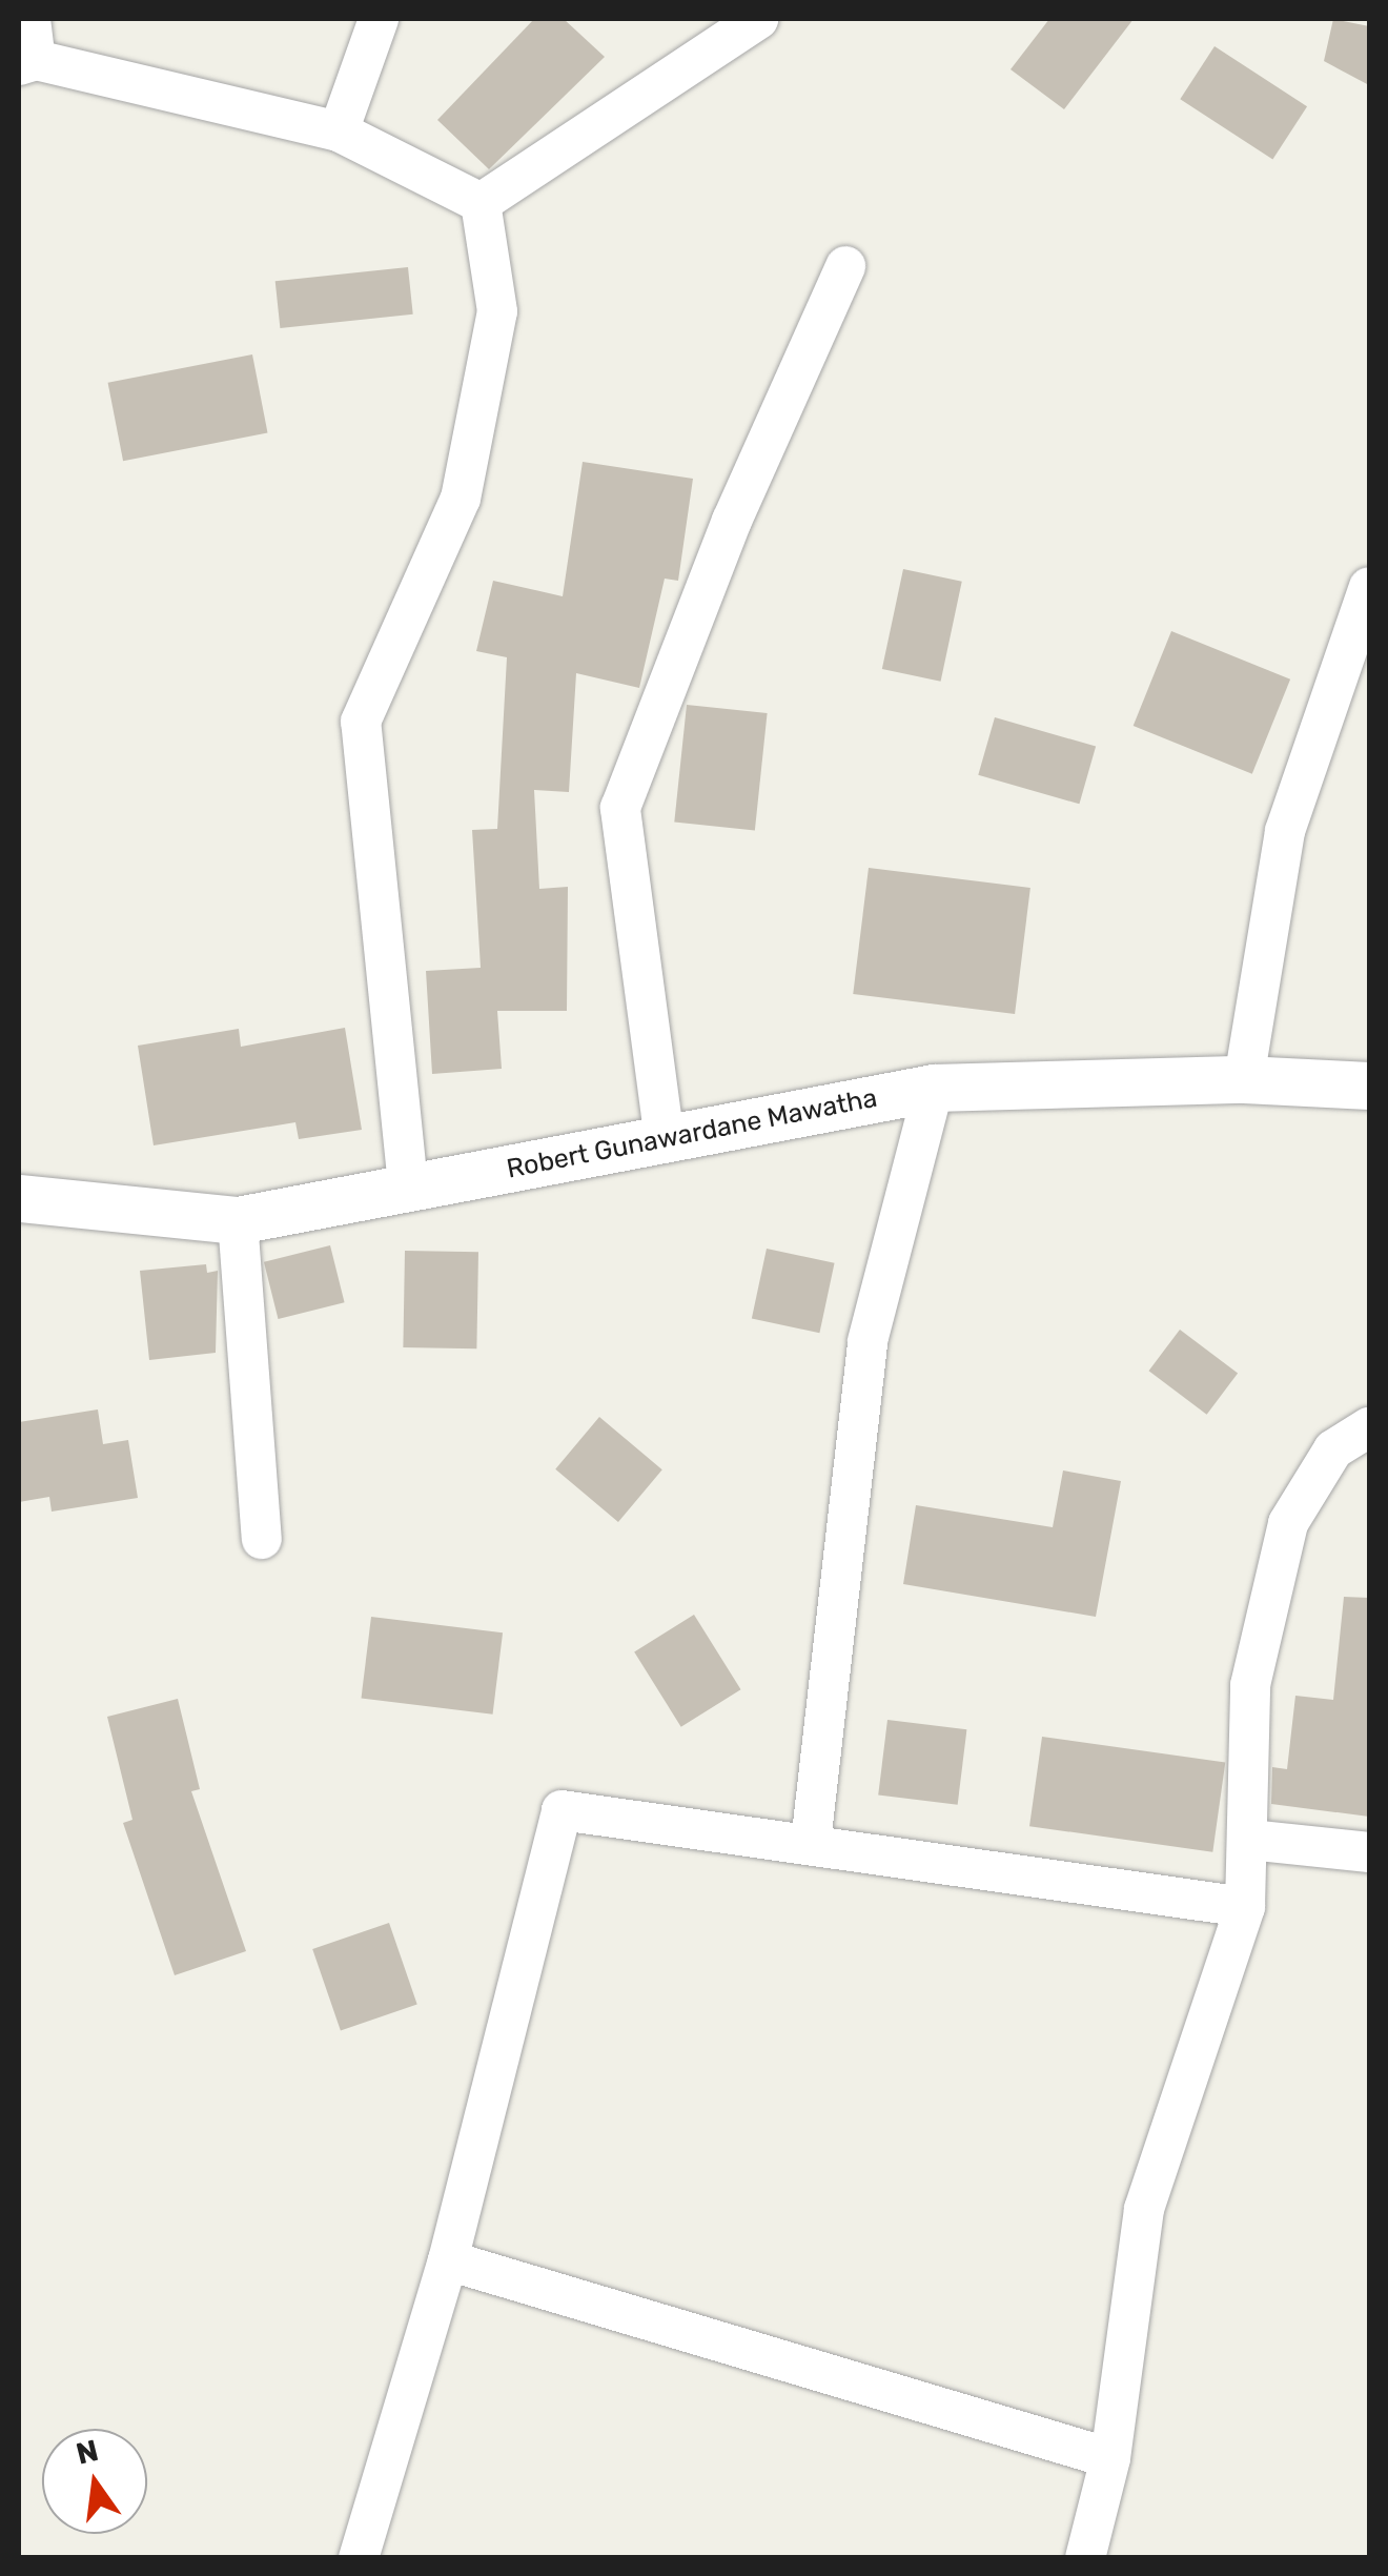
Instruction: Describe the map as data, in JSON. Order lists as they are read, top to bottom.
{
  "streets": {
    "street": ["Robert Gunawardane Mawatha"]
  },
  "north": "top"
}
